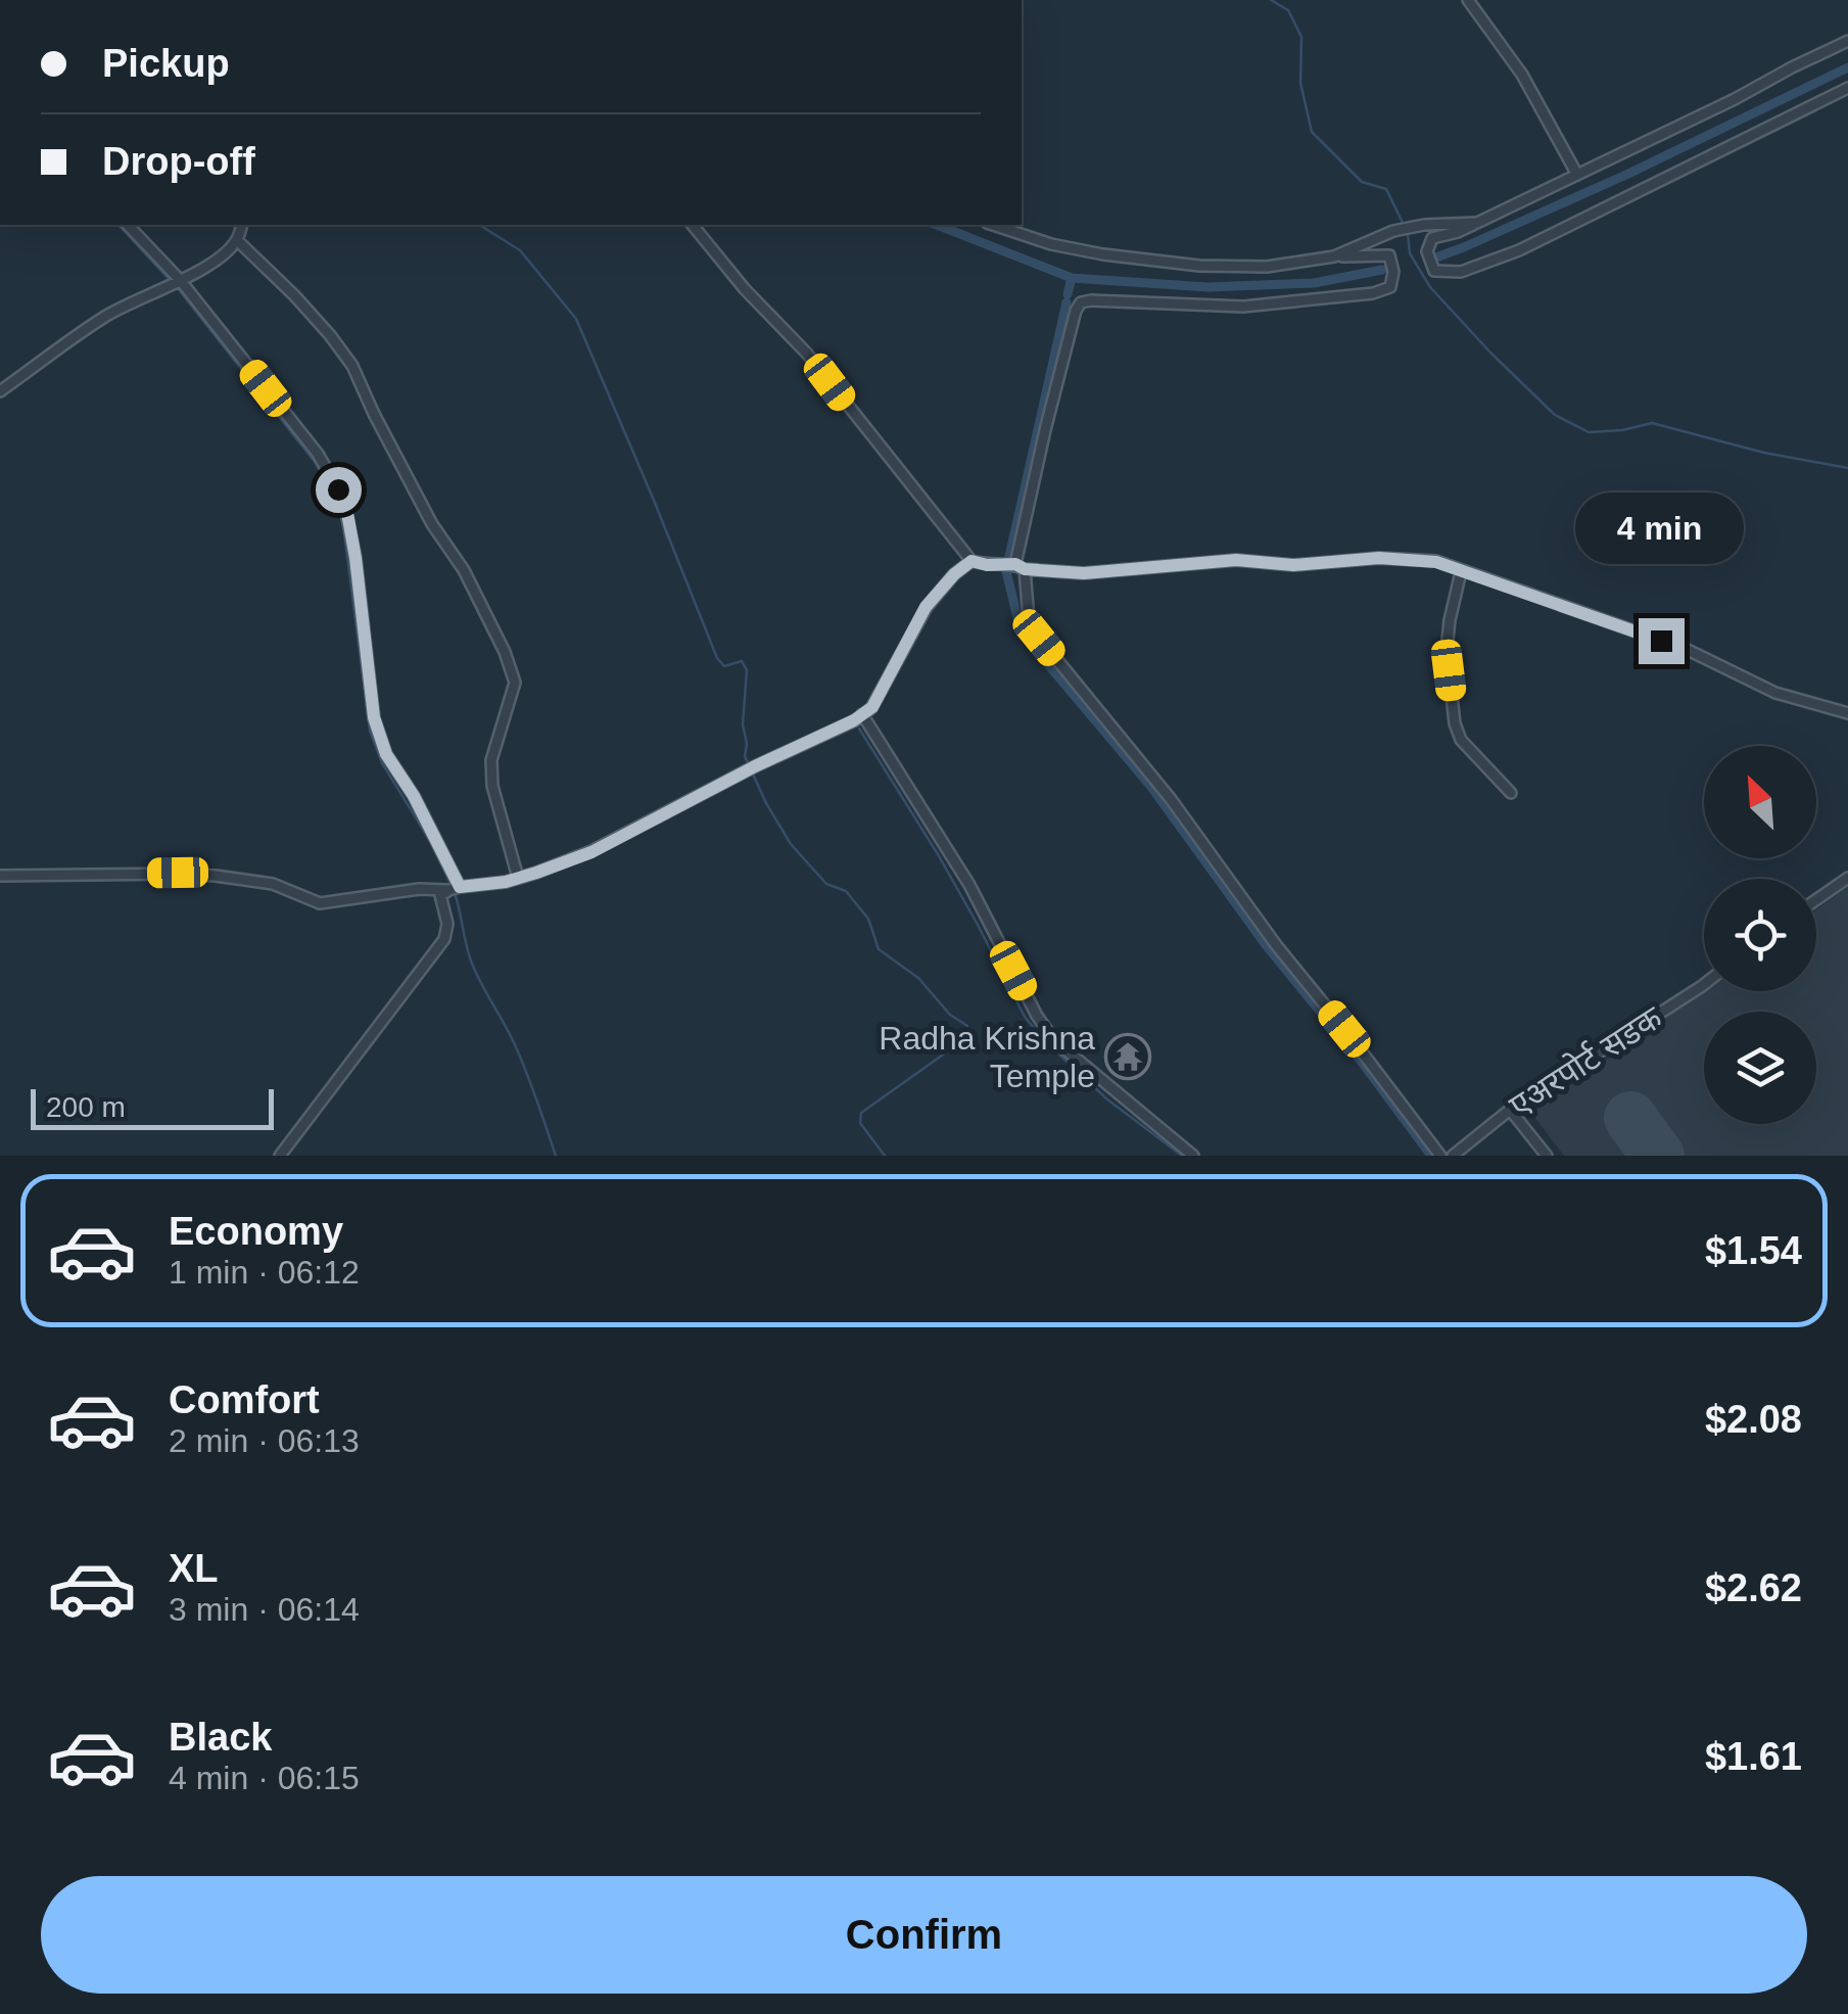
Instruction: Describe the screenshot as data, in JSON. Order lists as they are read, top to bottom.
{
  "streets": {
    "street": ["एअरपोर्ट सडक"]
  },
  "places": {
    "temple": ["Radha Krishna Temple"]
  },
  "scale_bar": "200 m",
  "north": "top left",
  "page": {
    "banner": ["Pickup", "Drop-off"],
    "bubble": "4 min",
    "scale": "200 m",
    "list": [
      {
        "name": "Economy",
        "note": "1 min · 06:12",
        "value": "$1.54"
      },
      {
        "name": "Comfort",
        "note": "2 min · 06:13",
        "value": "$2.08"
      },
      {
        "name": "XL",
        "note": "3 min · 06:14",
        "value": "$2.62"
      },
      {
        "name": "Black",
        "note": "4 min · 06:15",
        "value": "$1.61"
      }
    ],
    "buttons": "Confirm"
  }
}
